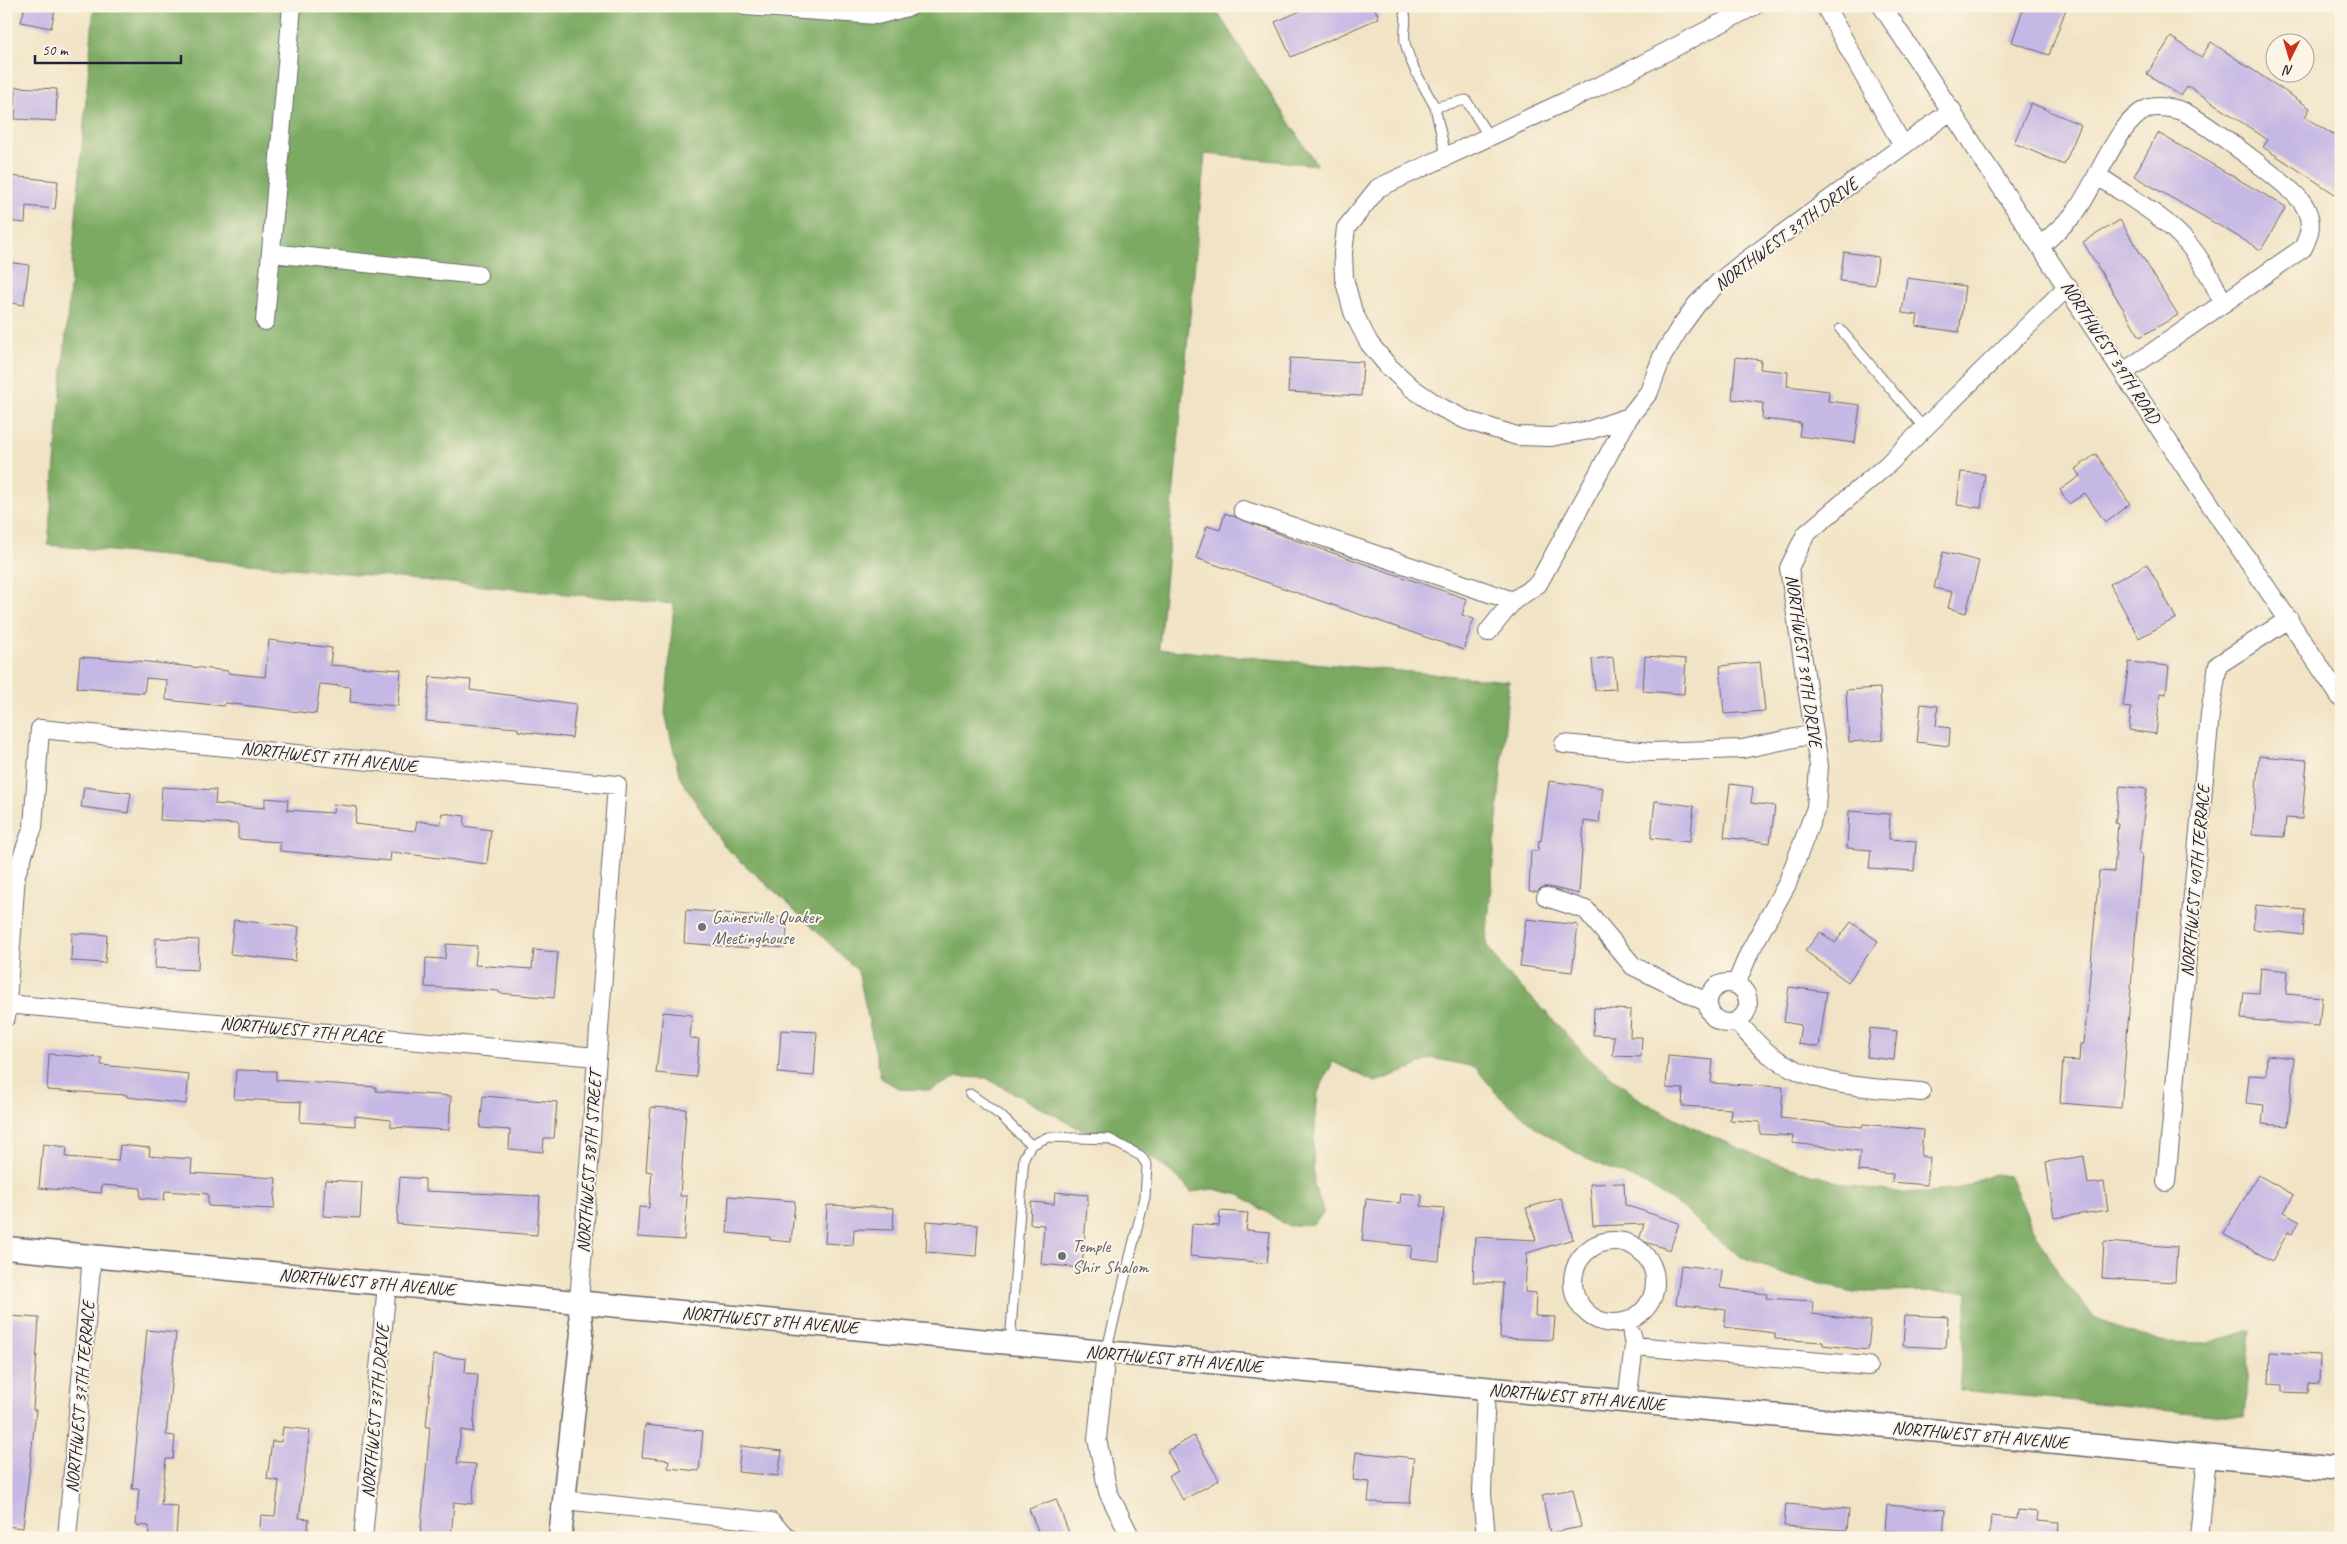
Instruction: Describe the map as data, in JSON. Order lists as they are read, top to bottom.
{
  "streets": {
    "street": [
      "NORTHWEST 39TH DRIVE",
      "NORTHWEST 39TH ROAD",
      "NORTHWEST 7TH AVENUE",
      "NORTHWEST 40TH TERRACE",
      "NORTHWEST 7TH PLACE",
      "NORTHWEST 38TH STREET",
      "NORTHWEST 8TH AVENUE",
      "NORTHWEST 37TH TERRACE",
      "NORTHWEST 37TH DRIVE"
    ]
  },
  "crossings": [
    ["NORTHWEST 39TH DRIVE", "NORTHWEST 39TH ROAD"],
    ["NORTHWEST 39TH ROAD", "NORTHWEST 40TH TERRACE"],
    ["NORTHWEST 7TH AVENUE", "NORTHWEST 7TH PLACE"],
    ["NORTHWEST 7TH AVENUE", "NORTHWEST 38TH STREET"],
    ["NORTHWEST 7TH PLACE", "NORTHWEST 38TH STREET"],
    ["NORTHWEST 38TH STREET", "NORTHWEST 8TH AVENUE"],
    ["NORTHWEST 8TH AVENUE", "NORTHWEST 37TH TERRACE"],
    ["NORTHWEST 8TH AVENUE", "NORTHWEST 37TH DRIVE"]
  ],
  "places": ["Gainesville Quaker Meetinghouse", "Temple Shir Shalom"],
  "scale_bar": "50 m",
  "north": "bottom"
}
